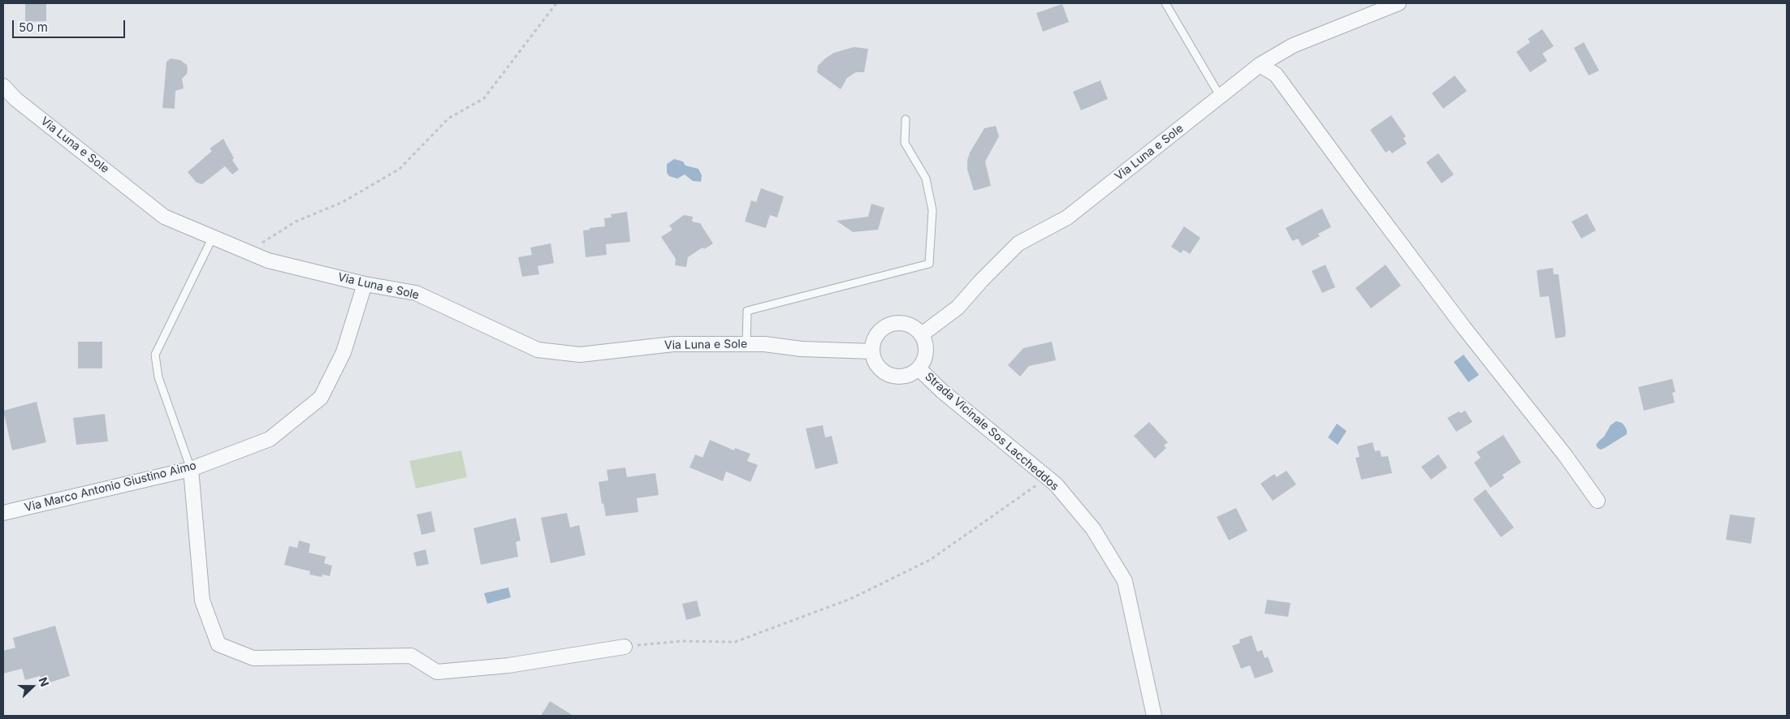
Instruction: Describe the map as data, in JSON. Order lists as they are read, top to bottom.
{
  "streets": {
    "street": ["Via Luna e Sole", "Strada Vicinale Sos Laccheddos", "Via Marco Antonio Giustino Aimo"]
  },
  "crossings": [
    ["Via Luna e Sole", "Strada Vicinale Sos Laccheddos"],
    ["Via Luna e Sole", "Via Marco Antonio Giustino Aimo"]
  ],
  "scale_bar": "50 m",
  "north": "right"
}
